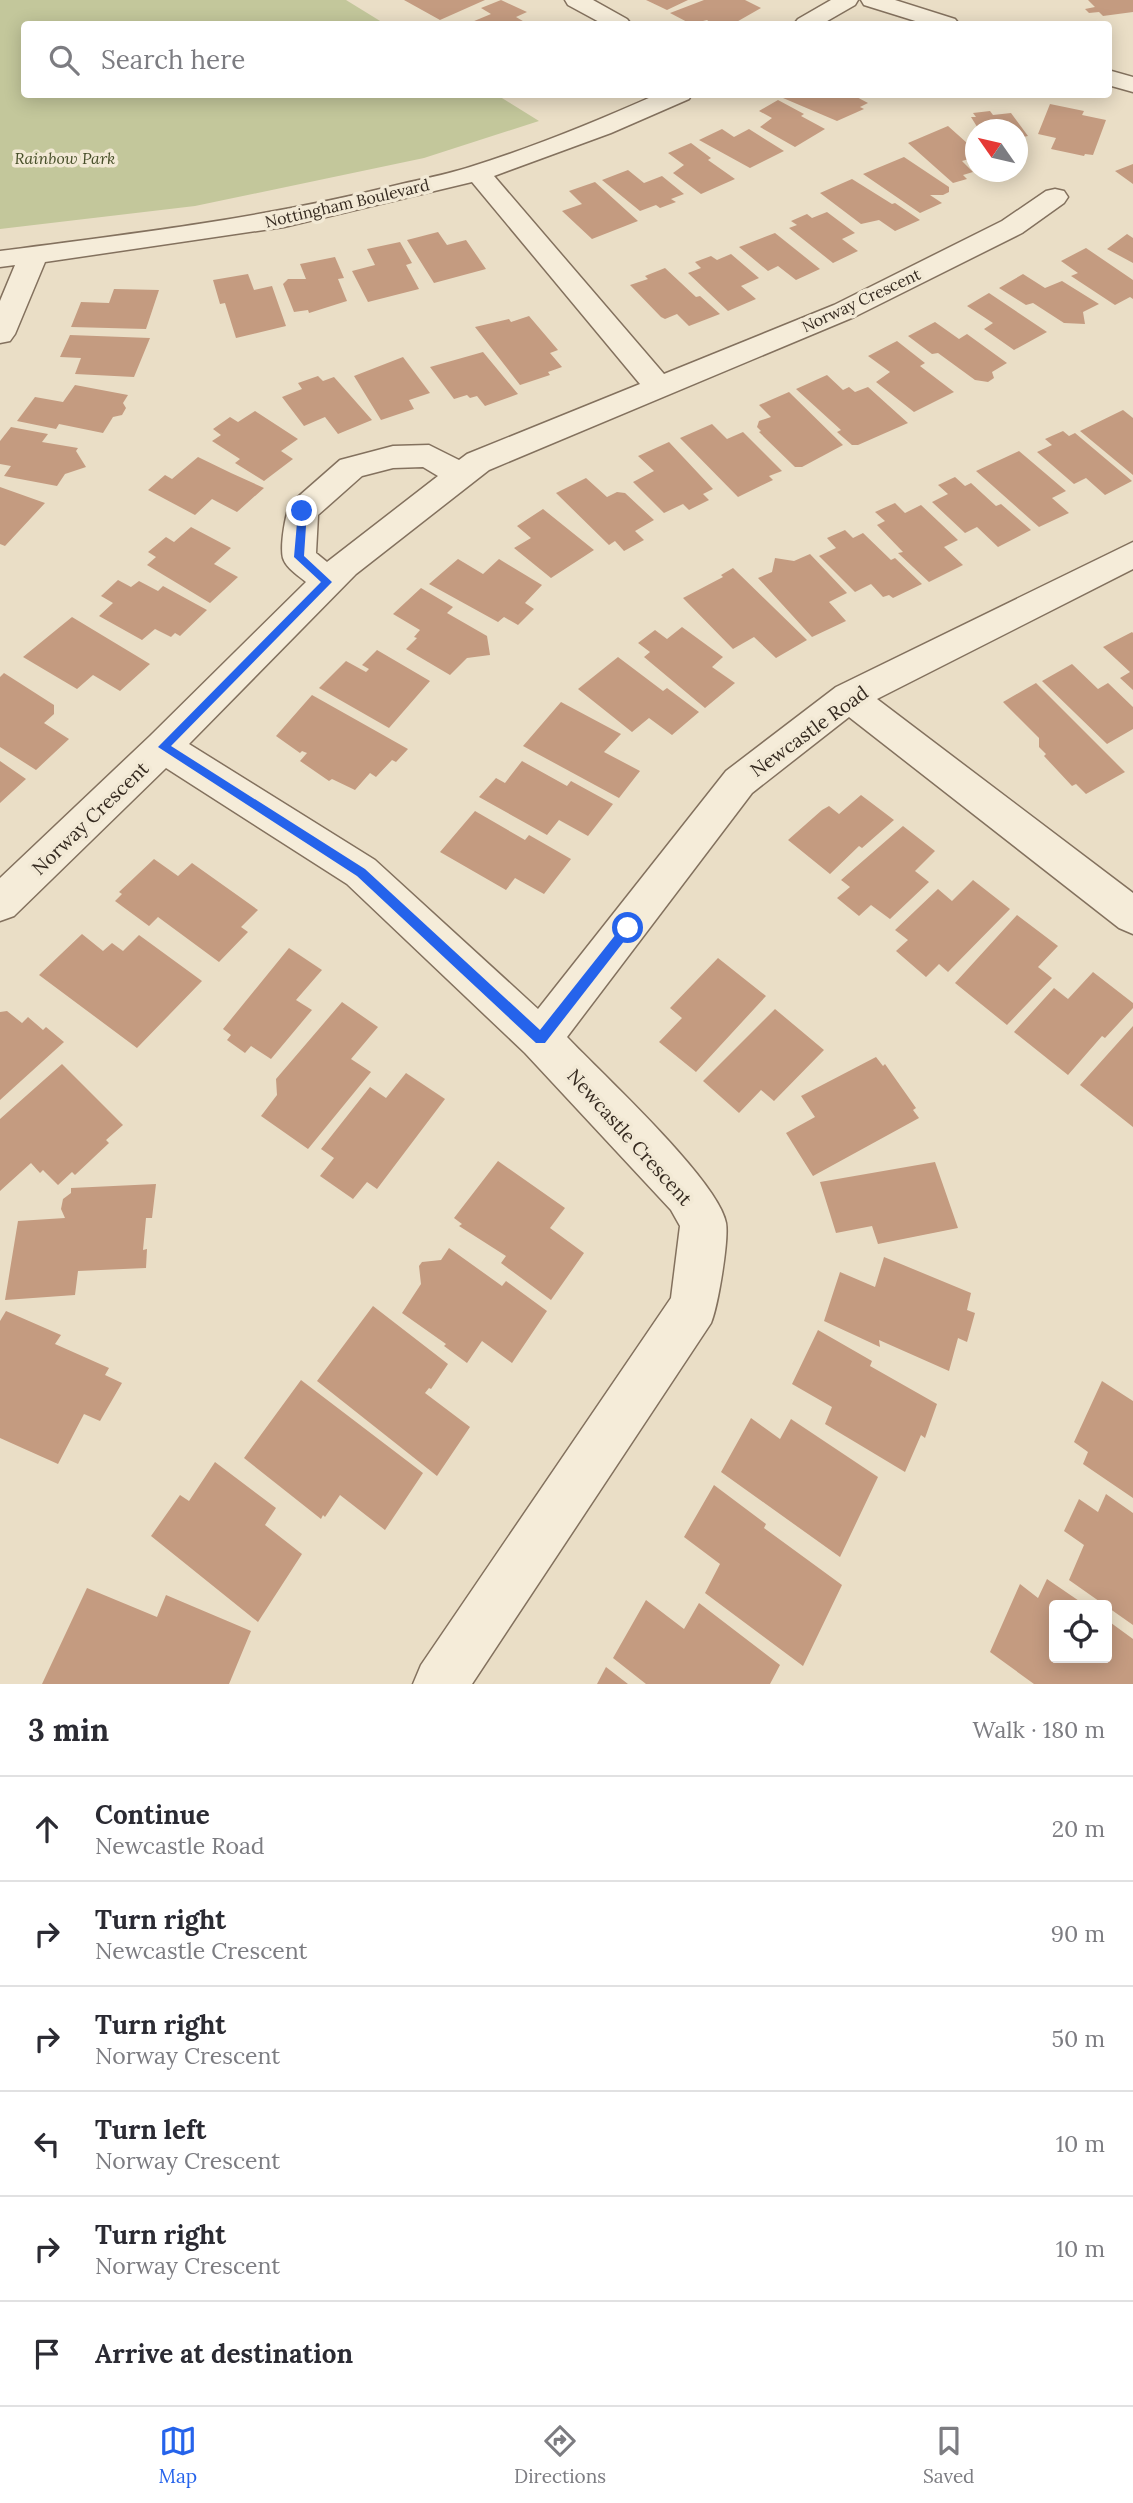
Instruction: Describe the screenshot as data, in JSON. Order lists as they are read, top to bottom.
{
  "streets": {
    "street": [
      "Nottingham Boulevard",
      "Norway Crescent",
      "Newcastle Road",
      "Newcastle Crescent"
    ]
  },
  "crossings": [
    ["Norway Crescent", "Newcastle Crescent"],
    ["Newcastle Road", "Newcastle Crescent"]
  ],
  "parks": ["Rainbow Park"],
  "north": "top left",
  "page": {
    "search": "Search here",
    "heading": ["3 min", "Walk · 180 m"],
    "list": [
      ["Continue", "Newcastle Road", "20 m"],
      ["Turn right", "Newcastle Crescent", "90 m"],
      ["Turn right", "Norway Crescent", "50 m"],
      ["Turn left", "Norway Crescent", "10 m"],
      ["Turn right", "Norway Crescent", "10 m"],
      "Arrive at destination"
    ],
    "nav": ["Map", "Directions", "Saved"]
  }
}
